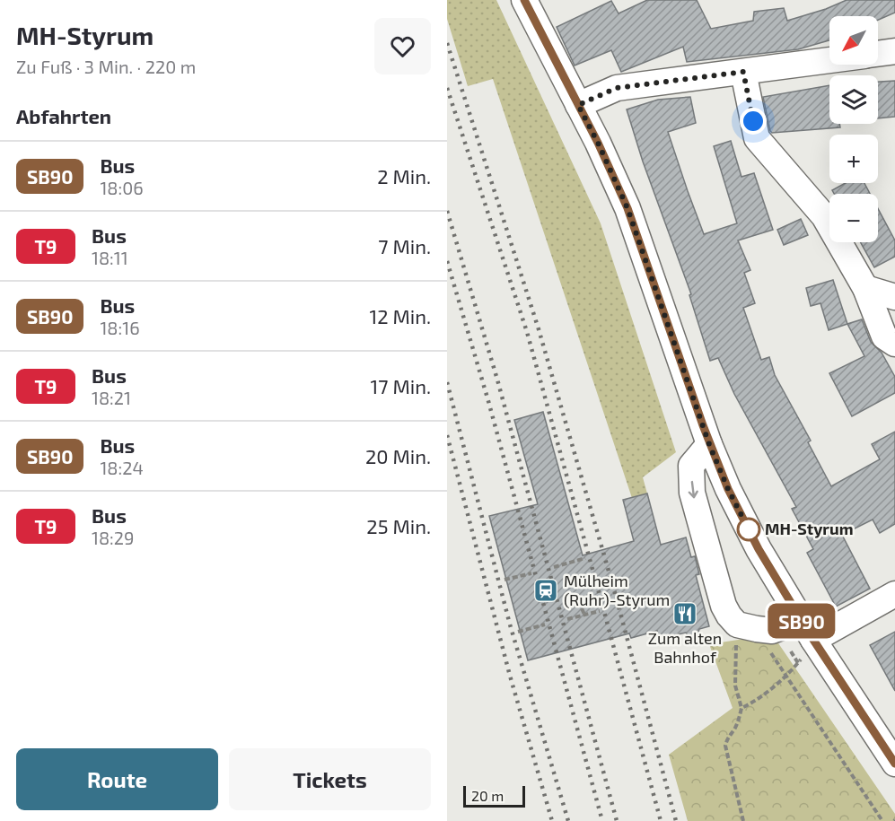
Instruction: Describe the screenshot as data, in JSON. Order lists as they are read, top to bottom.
{
  "places": {
    "other": ["MH-Styrum"],
    "station": ["Mülheim (Ruhr)-Styrum"],
    "restaurant": ["Zum alten Bahnhof"]
  },
  "lines": ["bus line SB90"],
  "scale_bar": "20 m",
  "north": "bottom left",
  "page": {
    "heading": [
      ["MH-Styrum", "Zu Fuß · 3 Min. · 220 m"],
      "Abfahrten"
    ],
    "on_map": "SB90",
    "map_buttons": ["+", "−"],
    "list": [
      {
        "mark": "SB90",
        "name": "Bus",
        "note": "18:06",
        "value": "2 Min."
      },
      {
        "mark": "T9",
        "name": "Bus",
        "note": "18:11",
        "value": "7 Min."
      },
      {
        "mark": "SB90",
        "name": "Bus",
        "note": "18:16",
        "value": "12 Min."
      },
      {
        "mark": "T9",
        "name": "Bus",
        "note": "18:21",
        "value": "17 Min."
      },
      {
        "mark": "SB90",
        "name": "Bus",
        "note": "18:24",
        "value": "20 Min."
      },
      {
        "mark": "T9",
        "name": "Bus",
        "note": "18:29",
        "value": "25 Min."
      }
    ],
    "buttons": ["Route", "Tickets"],
    "scale": "20 m"
  }
}
